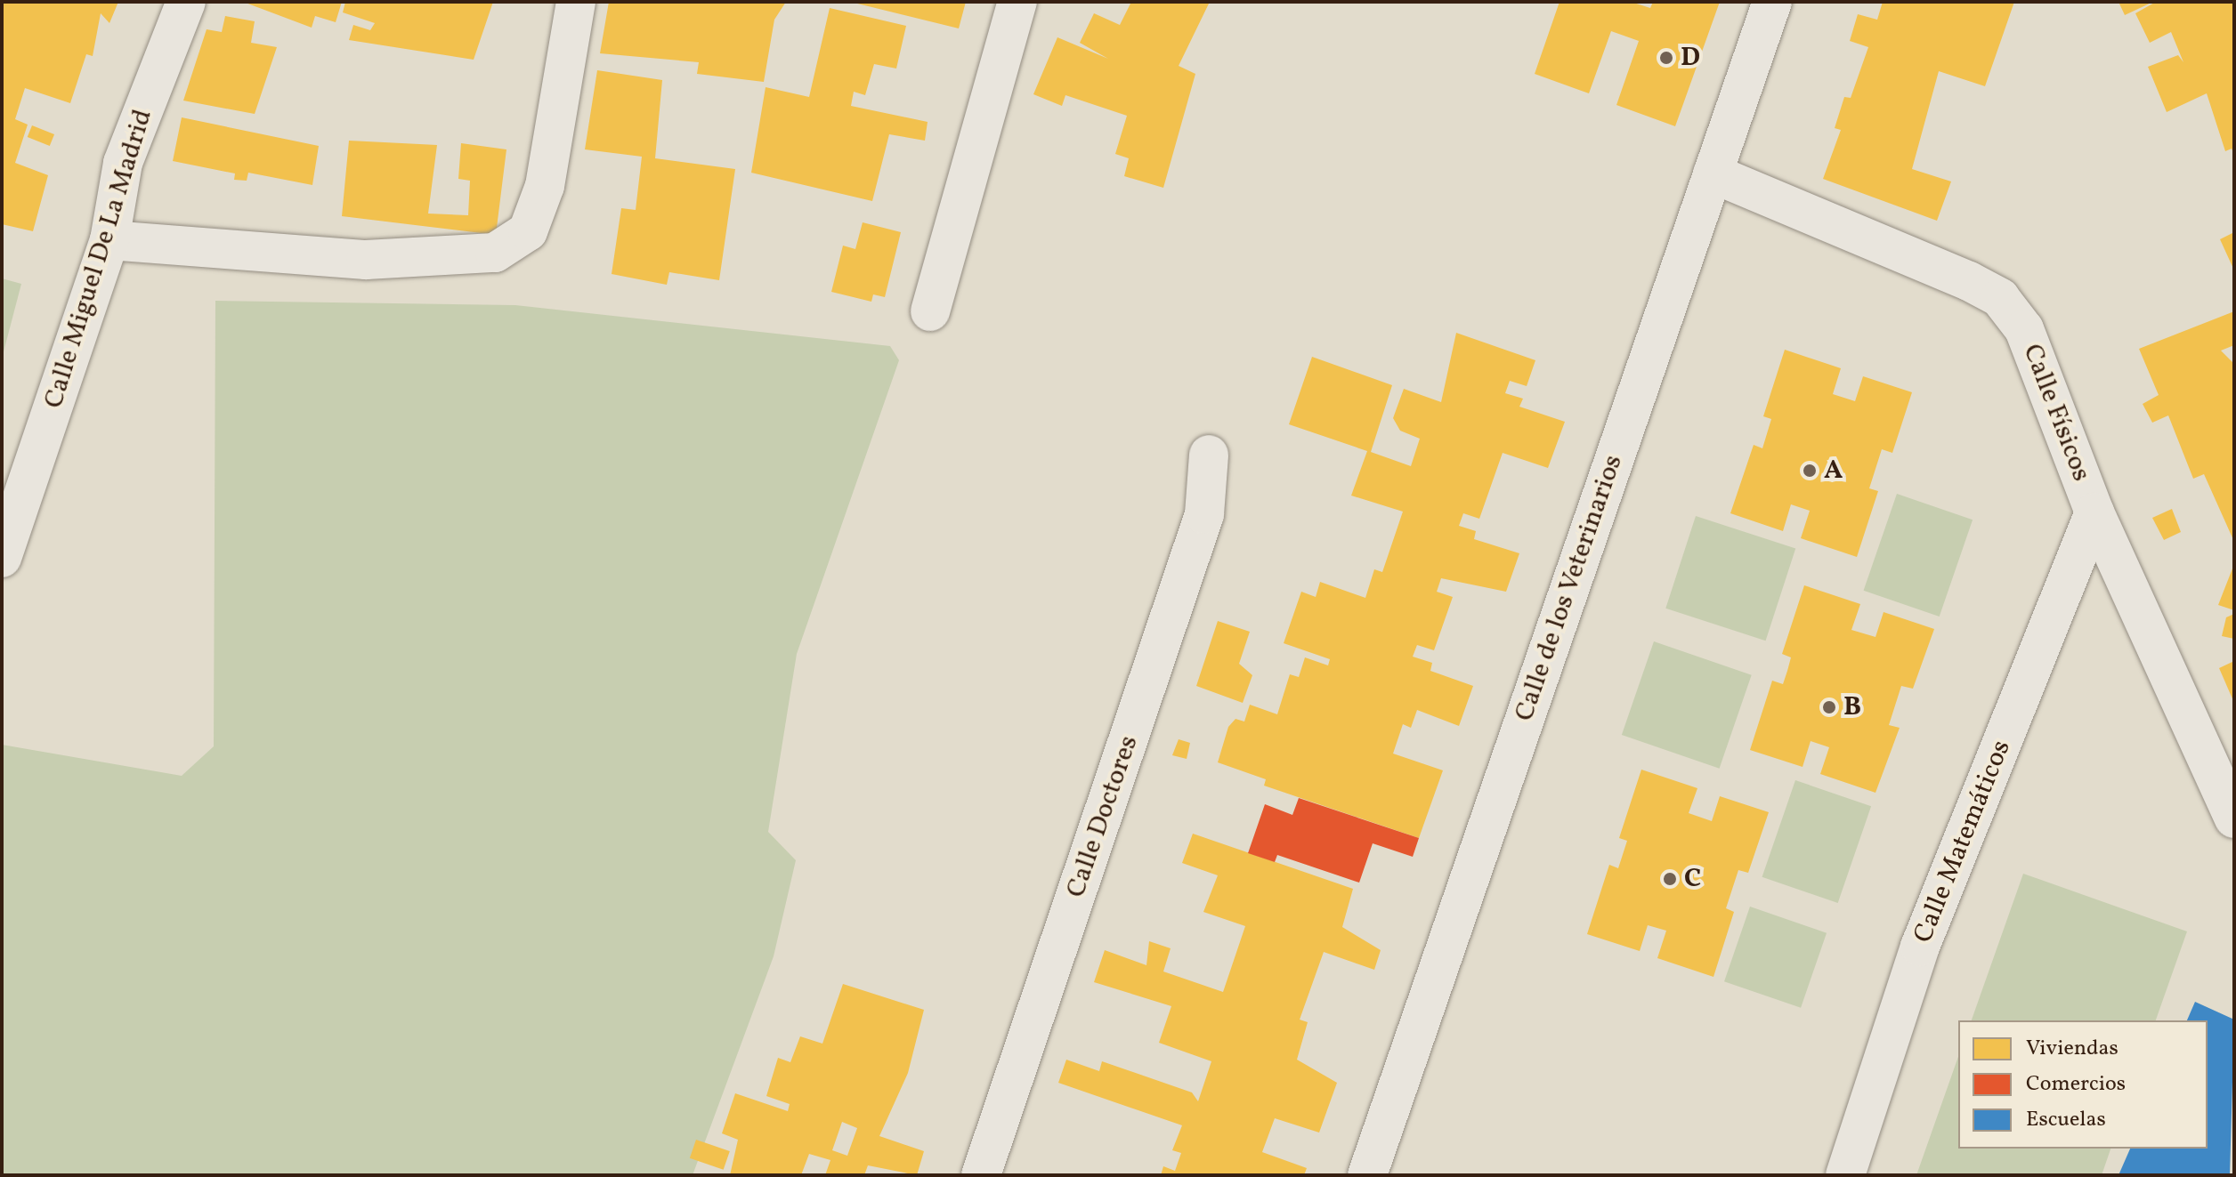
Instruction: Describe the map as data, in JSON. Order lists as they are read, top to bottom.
{
  "streets": {
    "street": [
      "Calle Miguel De La Madrid",
      "Calle Físicos",
      "Calle de los Veterinarios",
      "Calle Doctores",
      "Calle Matemáticos"
    ]
  },
  "crossings": [
    ["Calle Físicos", "Calle de los Veterinarios"],
    ["Calle Físicos", "Calle Matemáticos"]
  ],
  "places": [
    "D",
    "A",
    "B",
    "C"
  ],
  "legend": ["Viviendas", "Comercios", "Escuelas"]
}
